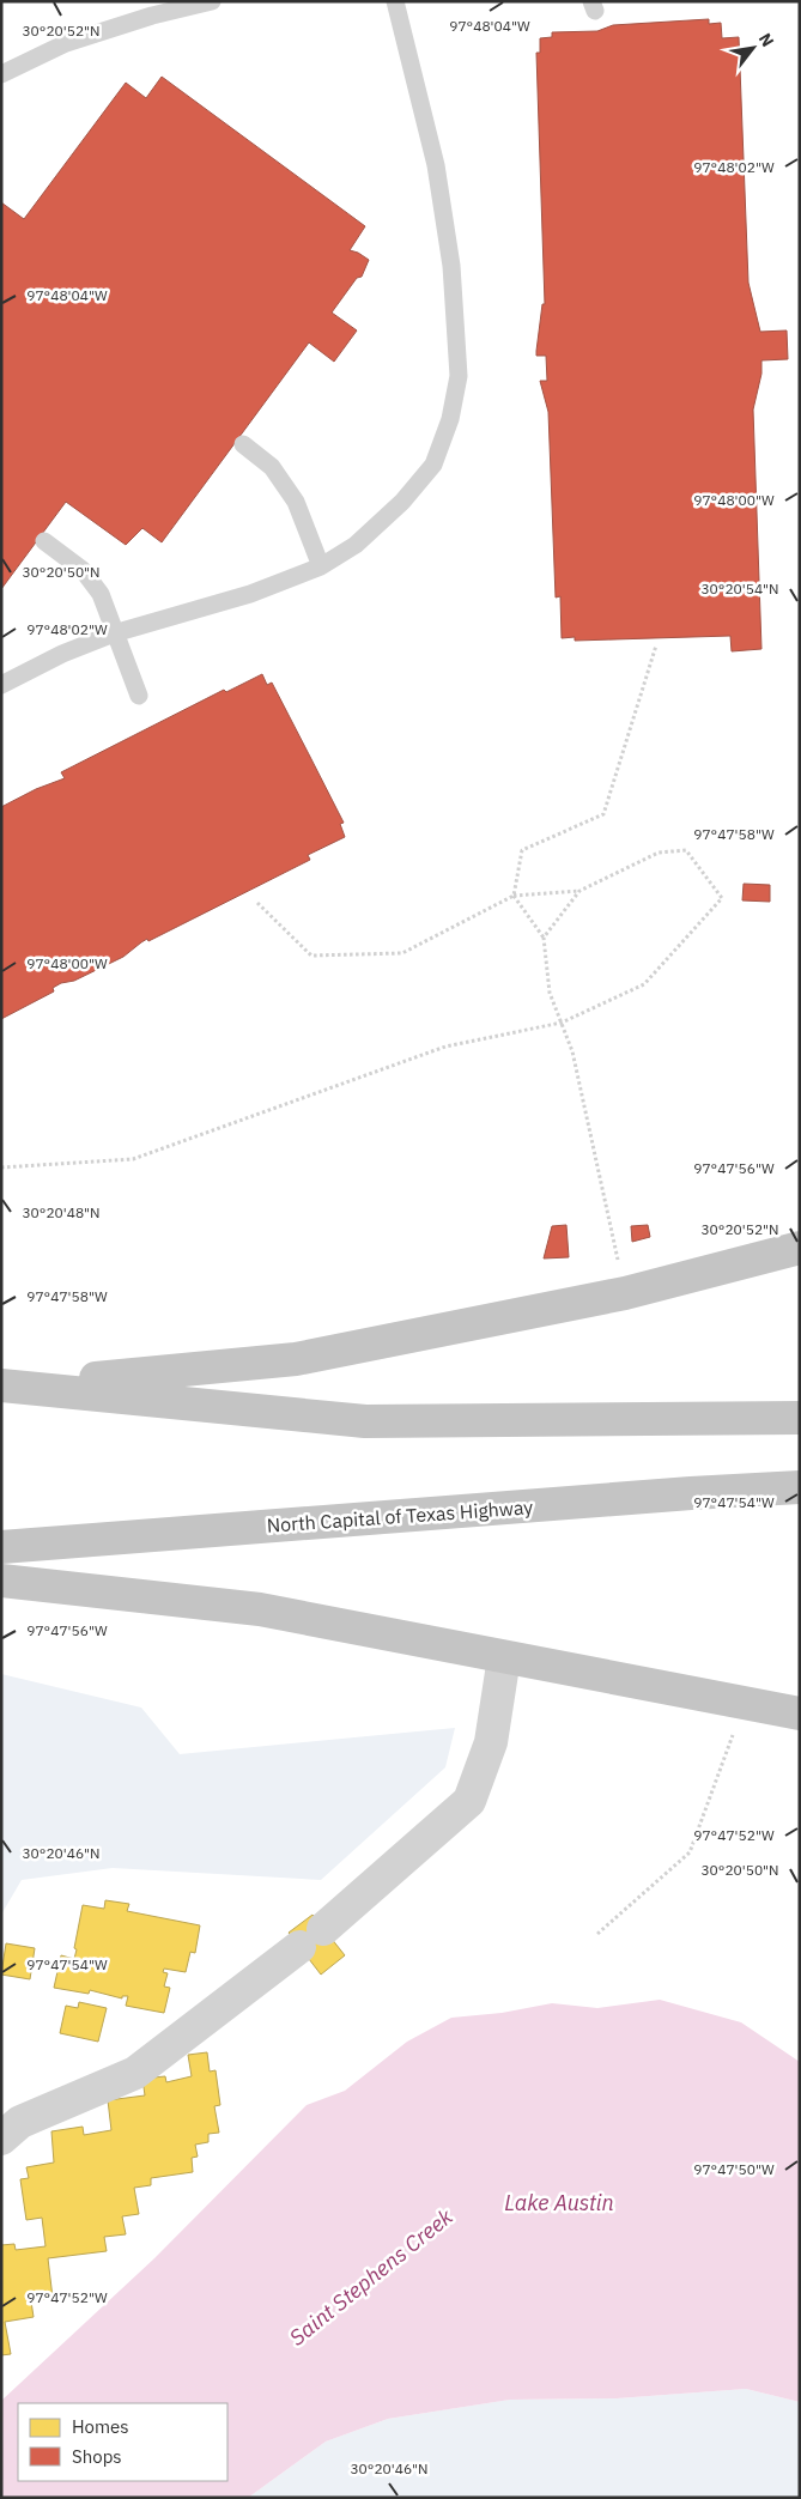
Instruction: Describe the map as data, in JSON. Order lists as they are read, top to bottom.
{
  "streets": {
    "highway": ["North Capital of Texas Highway"]
  },
  "water": ["Lake Austin", "Saint Stephens Creek"],
  "legend": ["Homes", "Shops"],
  "north": "top right",
  "coordinates": [
    "97°48'04\"W",
    "30°20'52\"N",
    "97°48'02\"W",
    "97°48'00\"W",
    "30°20'50\"N",
    "30°20'54\"N",
    "97°47'58\"W",
    "97°47'56\"W",
    "30°20'48\"N",
    "97°47'54\"W",
    "97°47'52\"W",
    "30°20'46\"N",
    "97°47'50\"W"
  ]
}
